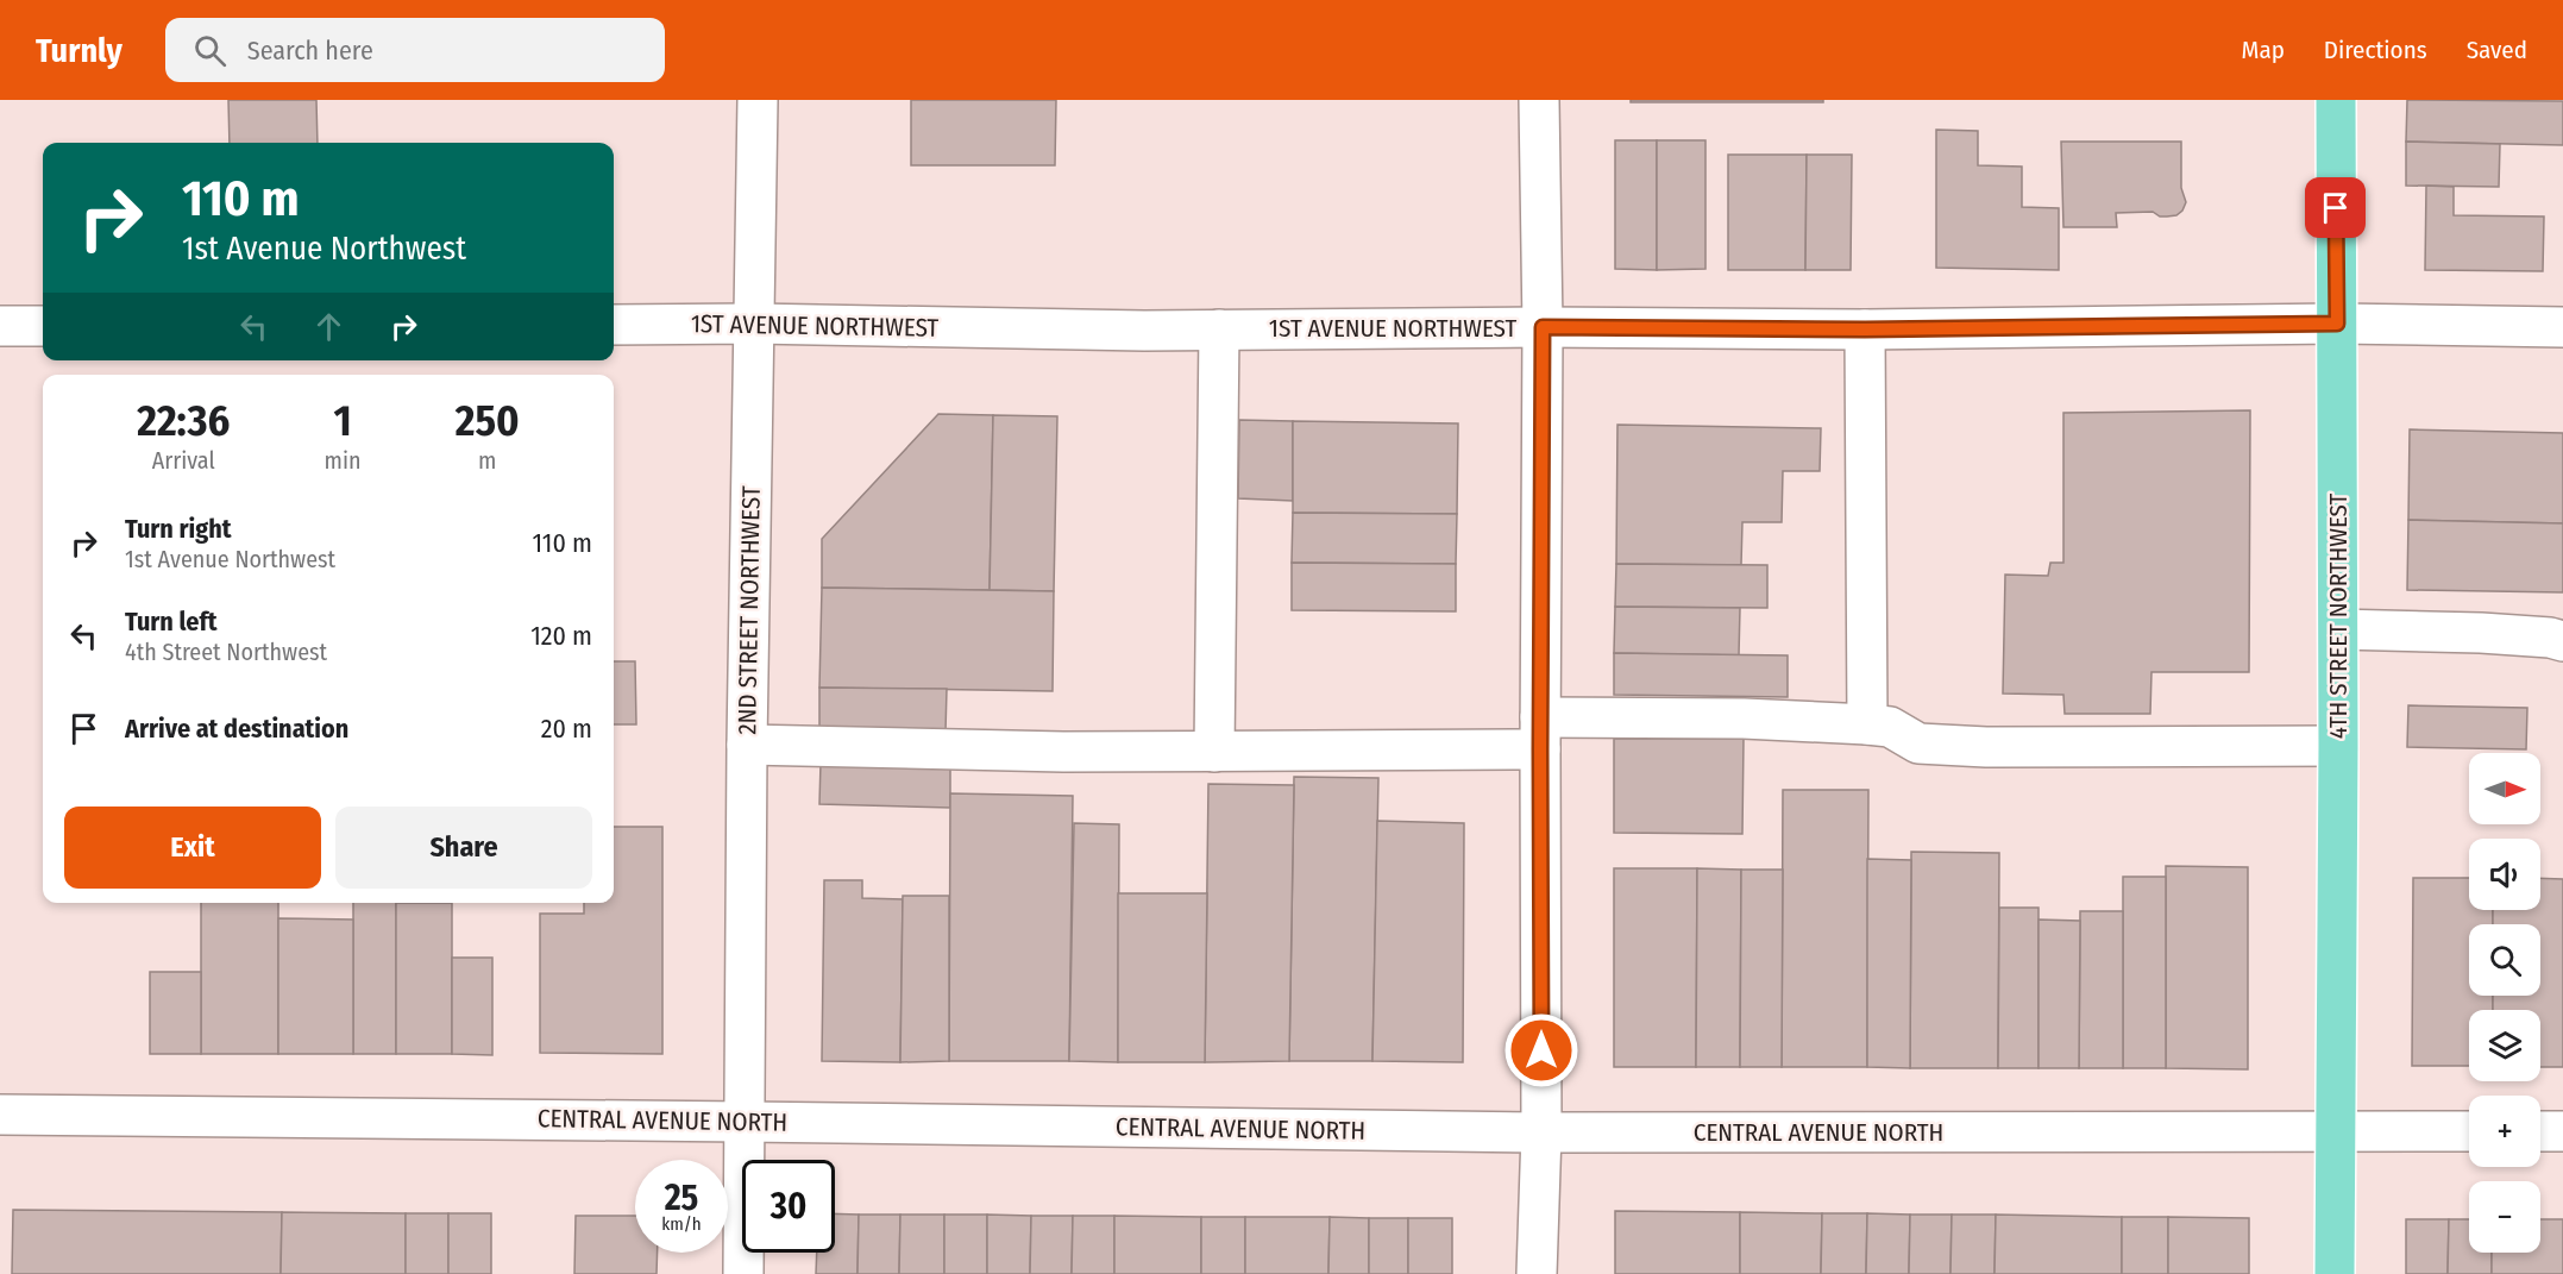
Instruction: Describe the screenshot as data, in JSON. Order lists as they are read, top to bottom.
{
  "streets": {
    "main road": ["4TH STREET NORTHWEST"],
    "street": ["1ST AVENUE NORTHWEST", "2ND STREET NORTHWEST", "CENTRAL AVENUE NORTH"]
  },
  "crossings": [
    ["1ST AVENUE NORTHWEST", "2ND STREET NORTHWEST"],
    ["1ST AVENUE NORTHWEST", "4TH STREET NORTHWEST"],
    ["2ND STREET NORTHWEST", "CENTRAL AVENUE NORTH"],
    ["4TH STREET NORTHWEST", "CENTRAL AVENUE NORTH"]
  ],
  "north": "right",
  "page": {
    "header": "Turnly",
    "search": "Search here",
    "nav": ["Map", "Directions", "Saved"],
    "turn": ["110 m", "1st Avenue Northwest"],
    "eta": [
      "22:36",
      "Arrival",
      "1",
      "min",
      "250",
      "m"
    ],
    "list": [
      {
        "name": "Turn right",
        "note": "1st Avenue Northwest",
        "value": "110 m"
      },
      {
        "name": "Turn left",
        "note": "4th Street Northwest",
        "value": "120 m"
      },
      {
        "name": "Arrive at destination",
        "value": "20 m"
      }
    ],
    "map_buttons": ["+", "−"],
    "buttons": ["Exit", "Share"],
    "speed": "25 km/h",
    "limit": "30"
  }
}
